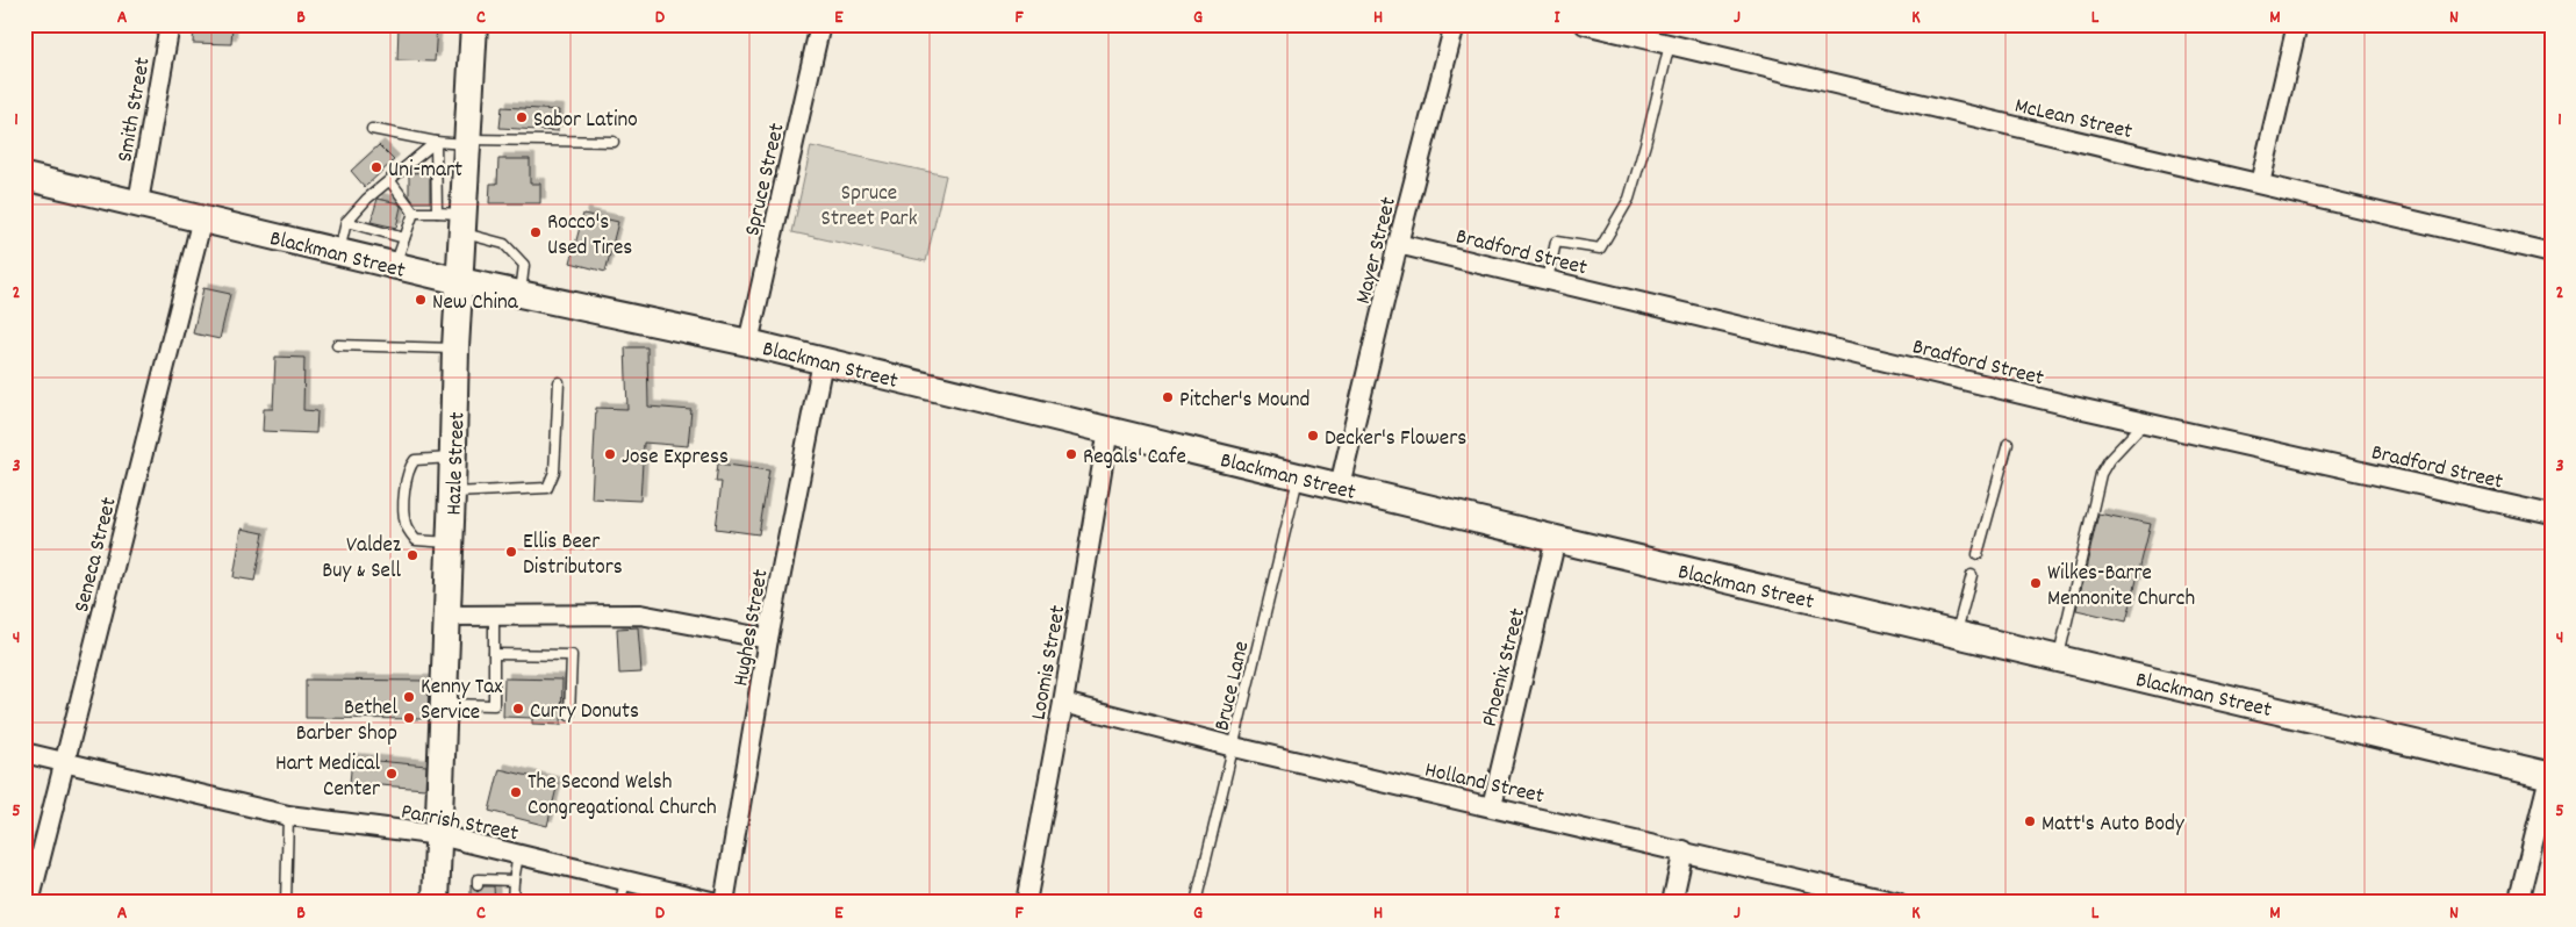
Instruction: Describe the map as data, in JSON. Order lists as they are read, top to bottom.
{
  "streets": {
    "main road": ["Blackman Street", "Hazle Street"],
    "street": [
      "Smith Street",
      "McLean Street",
      "Spruce Street",
      "Mayer Street",
      "Bradford Street",
      "Seneca Street",
      "Hughes Street",
      "Loomis Street",
      "Phoenix Street",
      "Holland Street",
      "Parrish Street"
    ],
    "lane": ["Bruce Lane"]
  },
  "crossings": [
    ["Smith Street", "Blackman Street"],
    ["Spruce Street", "Blackman Street"],
    ["Mayer Street", "Bradford Street"],
    ["Mayer Street", "Blackman Street"],
    ["Blackman Street", "Hazle Street"],
    ["Blackman Street", "Seneca Street"],
    ["Blackman Street", "Hughes Street"],
    ["Blackman Street", "Loomis Street"],
    ["Blackman Street", "Phoenix Street"],
    ["Blackman Street", "Bruce Lane"],
    ["Hazle Street", "Parrish Street"],
    ["Seneca Street", "Parrish Street"],
    ["Loomis Street", "Holland Street"],
    ["Phoenix Street", "Holland Street"],
    ["Bruce Lane", "Holland Street"]
  ],
  "parks": ["Spruce Street Park"],
  "places": [
    "Sabor Latino",
    "Uni-mart",
    "Rocco's Used Tires",
    "New China",
    "Pitcher's Mound",
    "Decker's Flowers",
    "Jose Express",
    "Regals' Cafe",
    "Ellis Beer Distributors",
    "Valdez Buy & Sell",
    "Wilkes-Barre Mennonite Church",
    "Kenny Tax Service",
    "Curry Donuts",
    "Bethel Barber Shop",
    "Hart Medical Center",
    "The Second Welsh Congregational Church",
    "Matt's Auto Body"
  ],
  "grid": {
    "columns": [
      "A",
      "B",
      "C",
      "D",
      "E",
      "F",
      "G",
      "H",
      "I",
      "J",
      "K",
      "L",
      "M",
      "N"
    ],
    "rows": [
      "1",
      "2",
      "3",
      "4",
      "5"
    ]
  }
}
